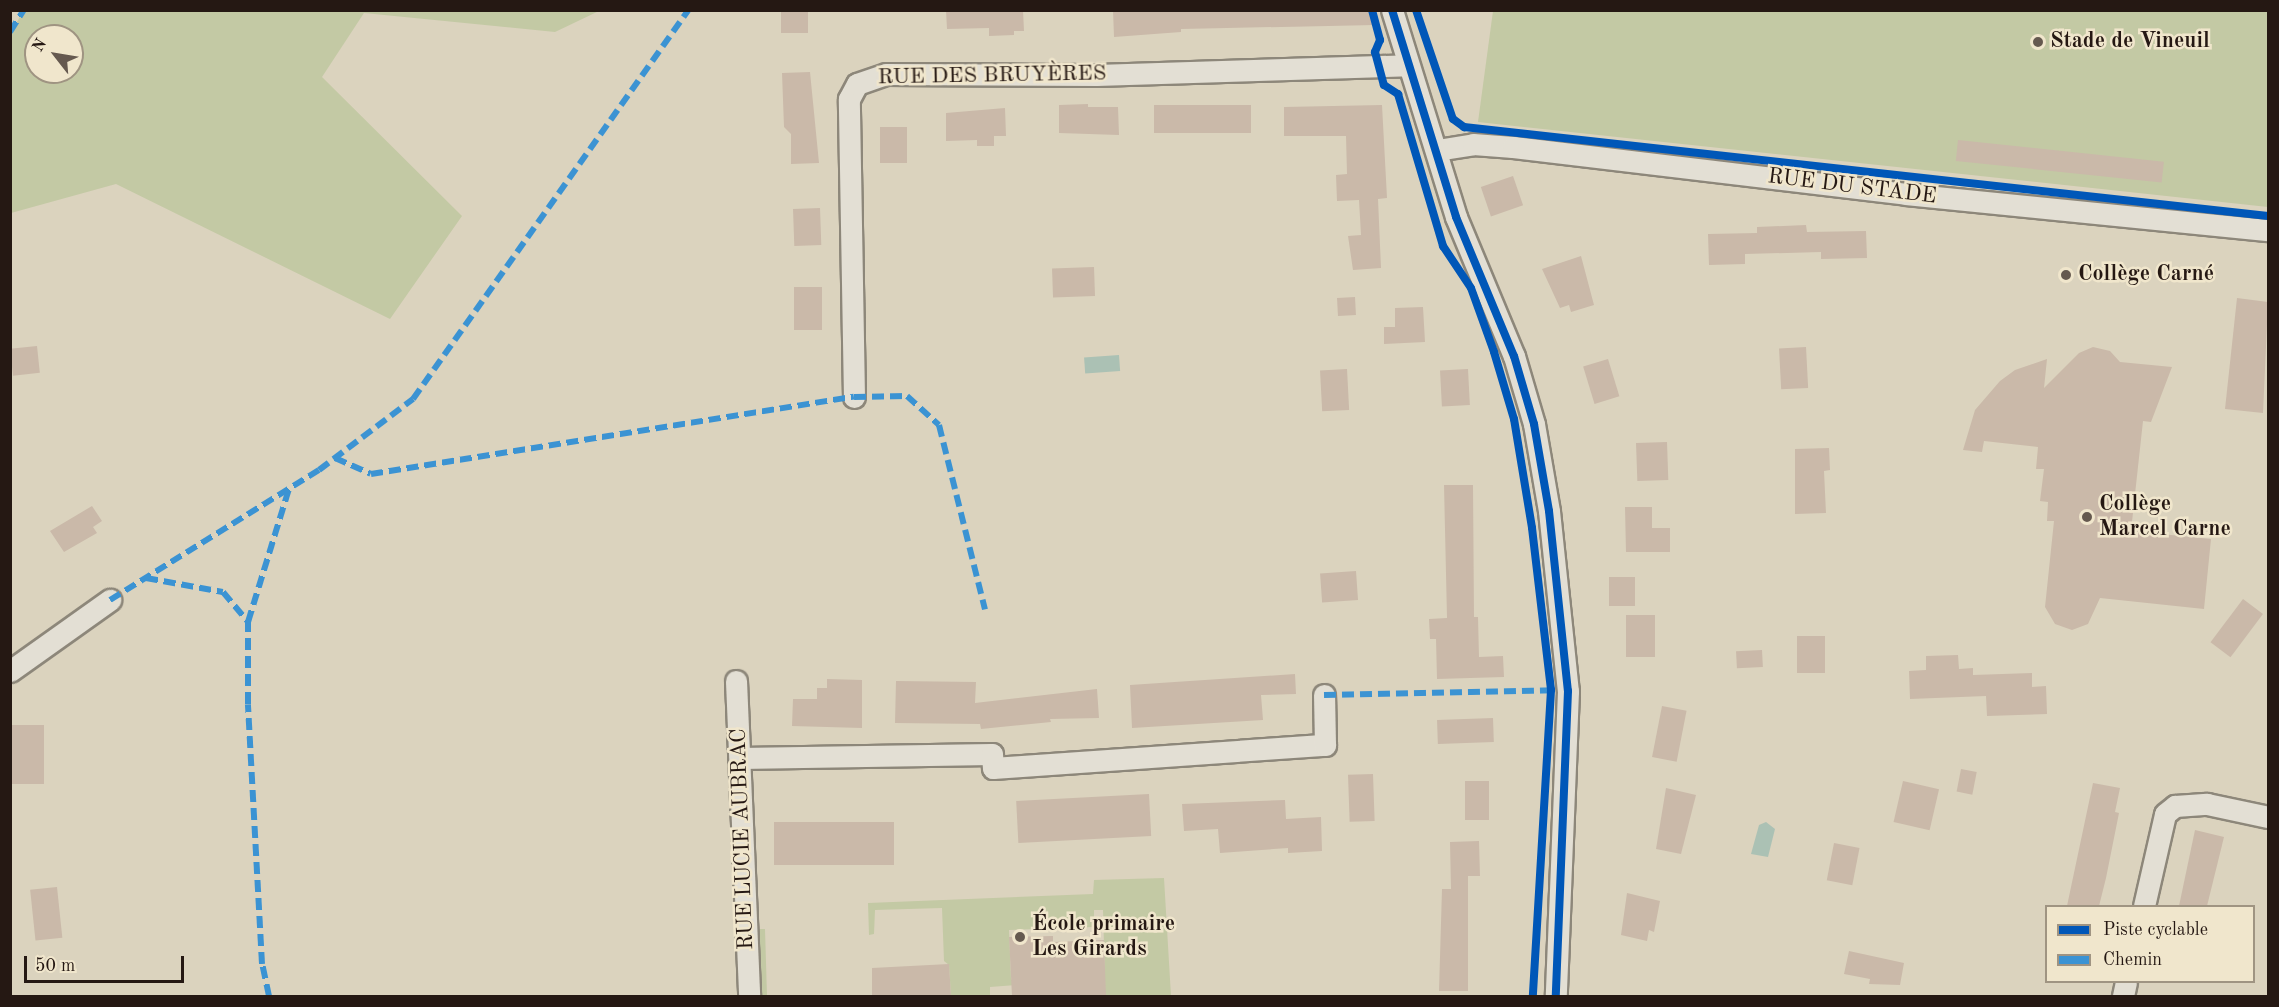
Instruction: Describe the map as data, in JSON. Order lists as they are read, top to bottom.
{
  "streets": {
    "street": ["RUE DES BRUYÈRES", "RUE DU STADE", "RUE LUCIE AUBRAC"]
  },
  "places": [
    "Stade de Vineuil",
    "Collège Carné",
    "Collège Marcel Carne",
    "École primaire Les Girards"
  ],
  "legend": ["Piste cyclable", "Chemin"],
  "scale_bar": "50 m",
  "north": "top left"
}
